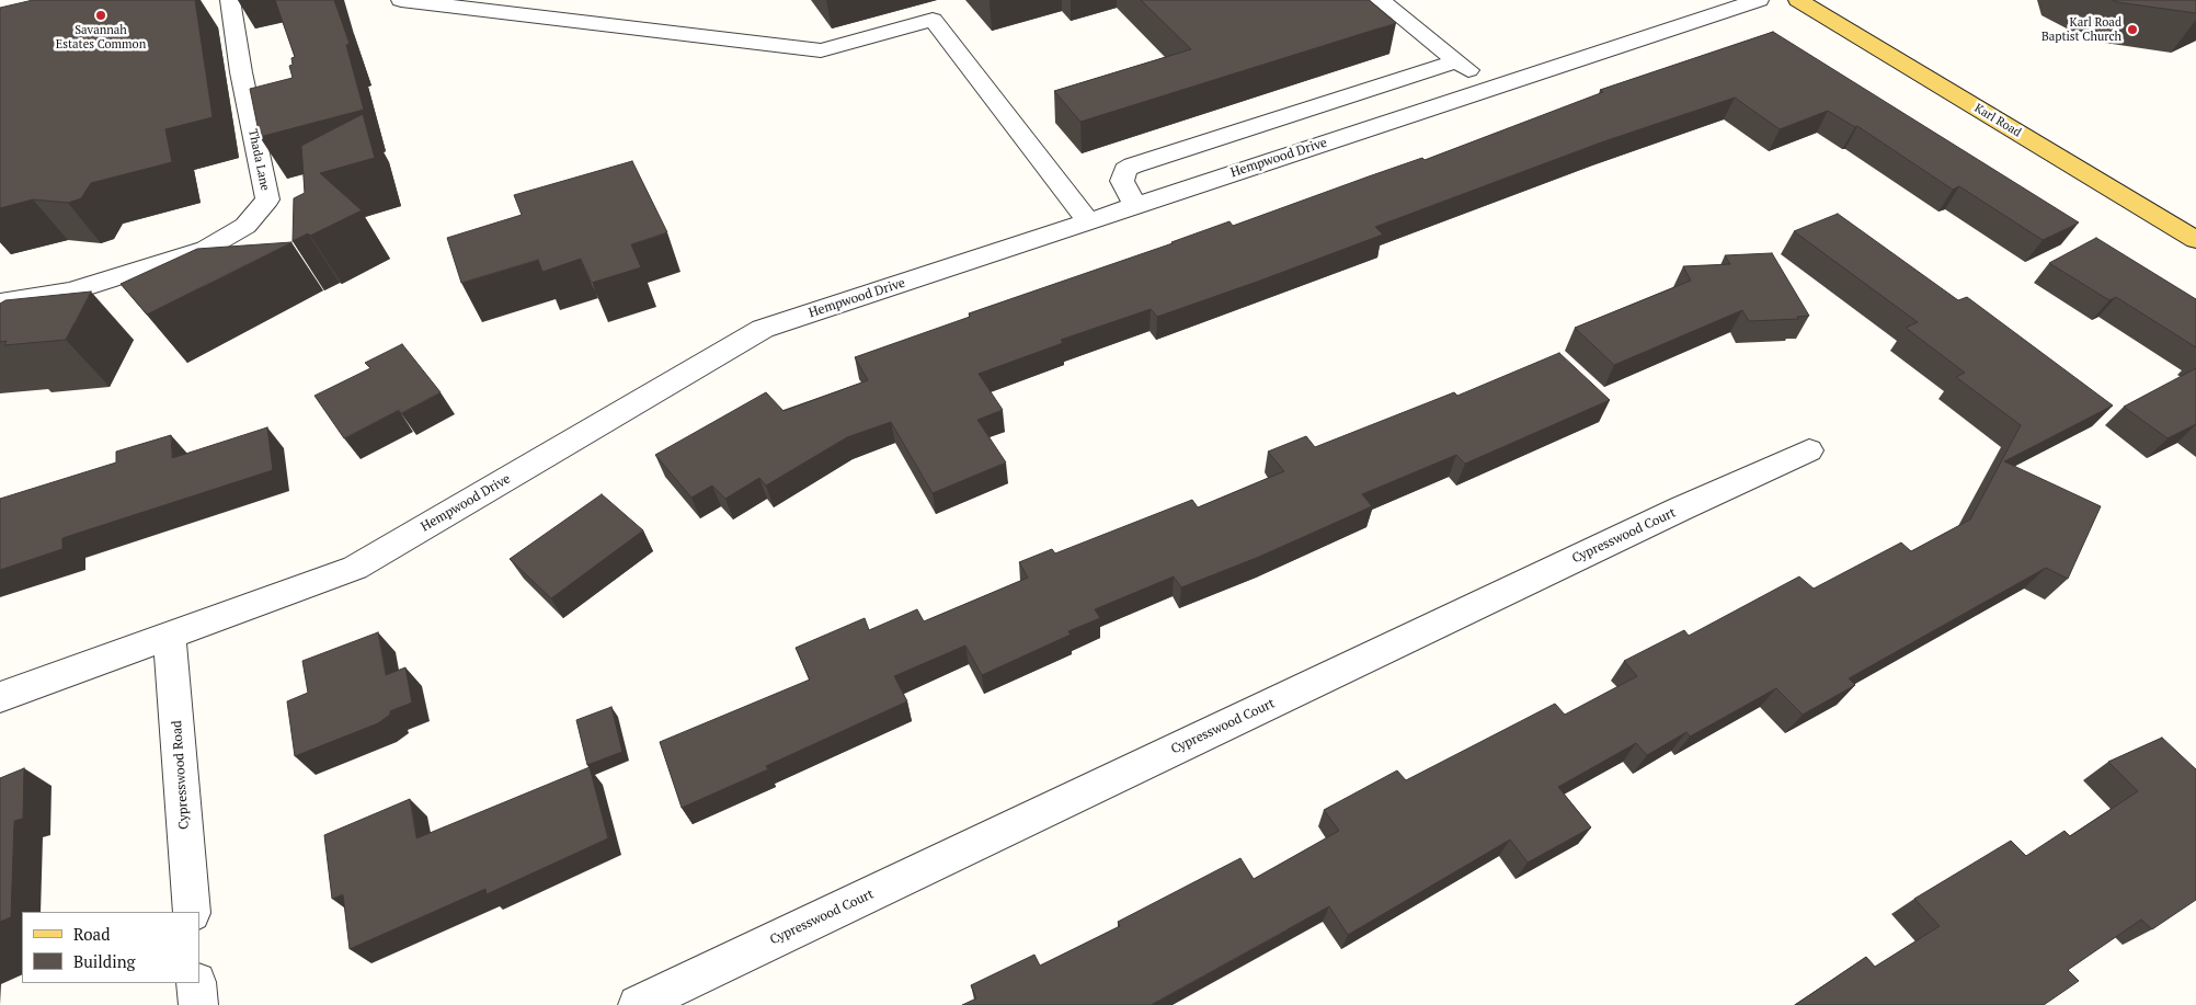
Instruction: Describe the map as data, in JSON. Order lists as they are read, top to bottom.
{
  "streets": {
    "main road": ["Karl Road"],
    "street": [
      "Hempwood Drive",
      "Thada Lane",
      "Cypresswood Court",
      "Cypresswood Road"
    ]
  },
  "crossings": [
    ["Hempwood Drive", "Cypresswood Road"]
  ],
  "places": ["Savannah Estates Common", "Karl Road Baptist Church"],
  "legend": ["Road", "Building"]
}
